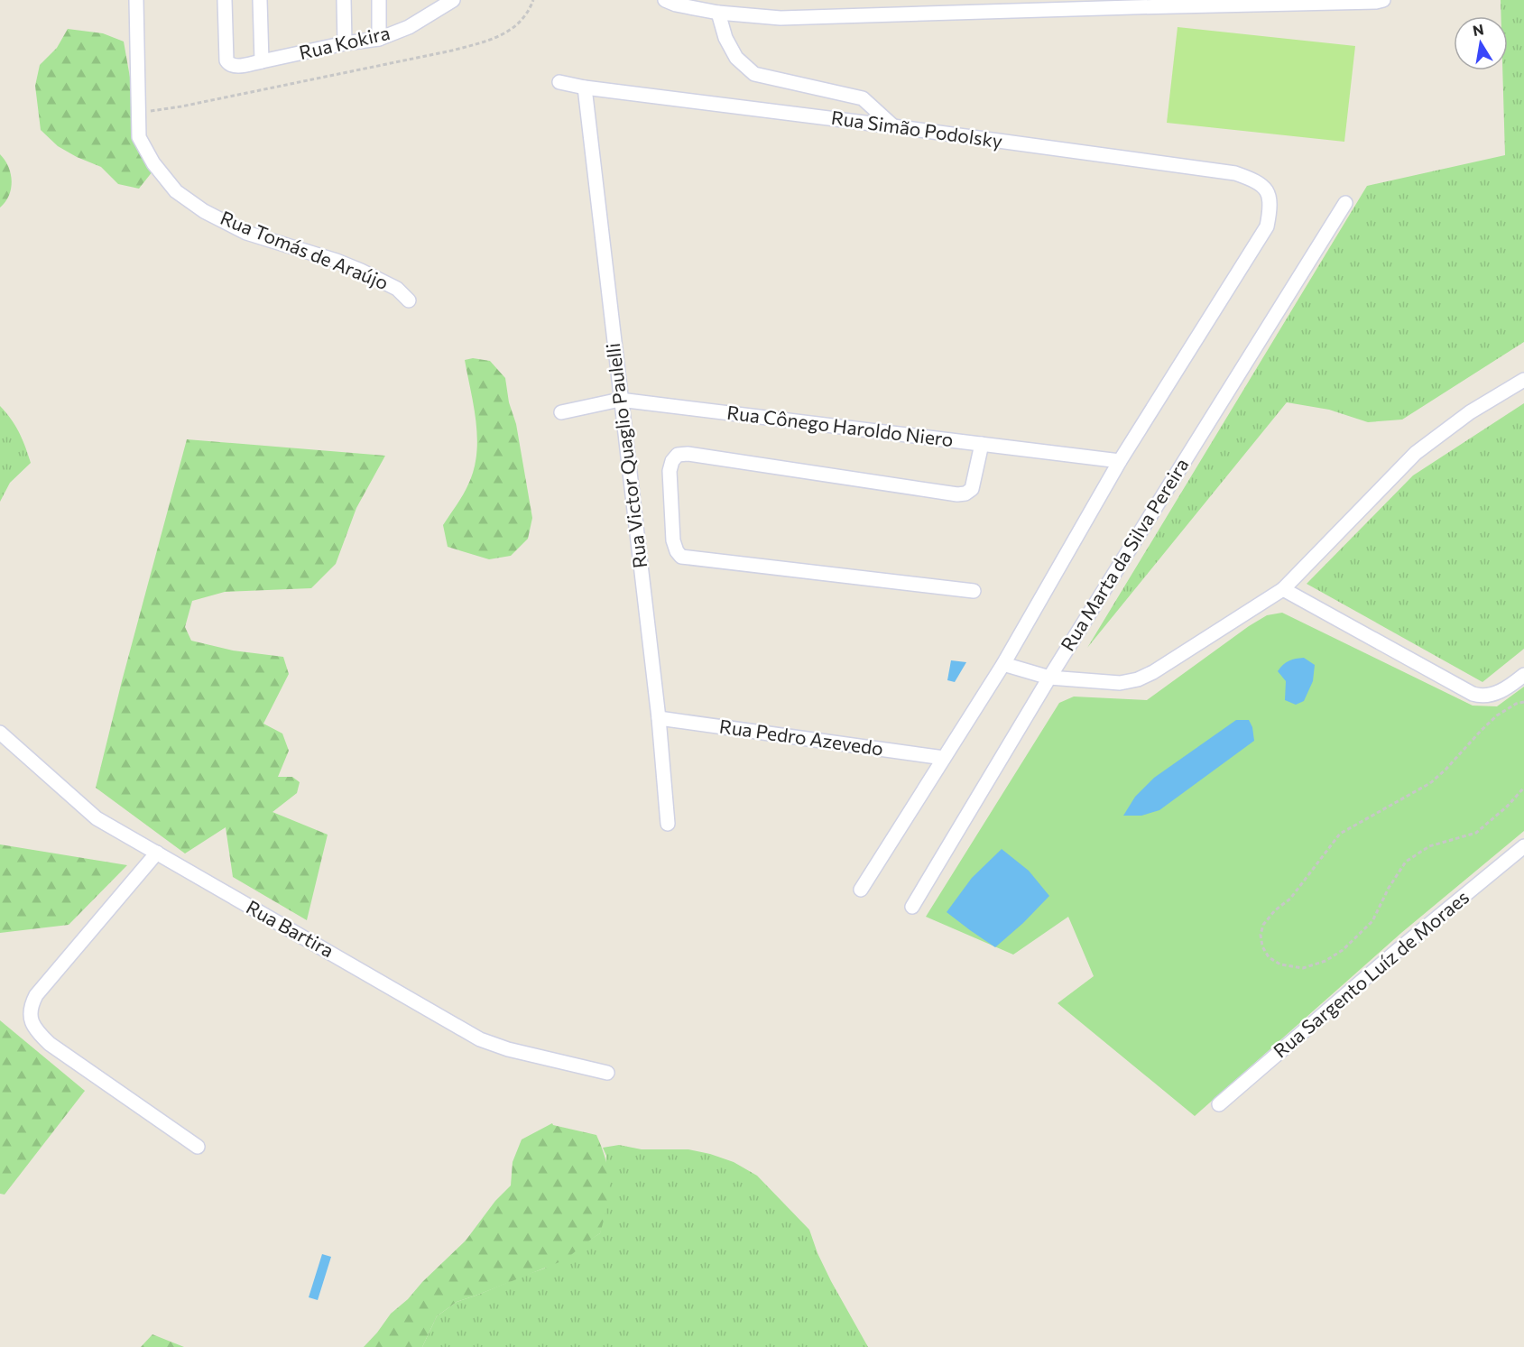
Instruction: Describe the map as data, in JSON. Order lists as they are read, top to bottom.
{
  "streets": {
    "street": [
      "Rua Kokira",
      "Rua Simão Podolsky",
      "Rua Tomás de Araújo",
      "Rua Cônego Haroldo Niero",
      "Rua Victor Quaglio Paulelli",
      "Rua Marta da Silva Pereira",
      "Rua Pedro Azevedo",
      "Rua Bartira",
      "Rua Sargento Luíz de Moraes"
    ]
  },
  "crossings": [
    ["Rua Simão Podolsky", "Rua Cônego Haroldo Niero"],
    ["Rua Simão Podolsky", "Rua Victor Quaglio Paulelli"],
    ["Rua Cônego Haroldo Niero", "Rua Victor Quaglio Paulelli"],
    ["Rua Victor Quaglio Paulelli", "Rua Pedro Azevedo"]
  ],
  "north": "top"
}
